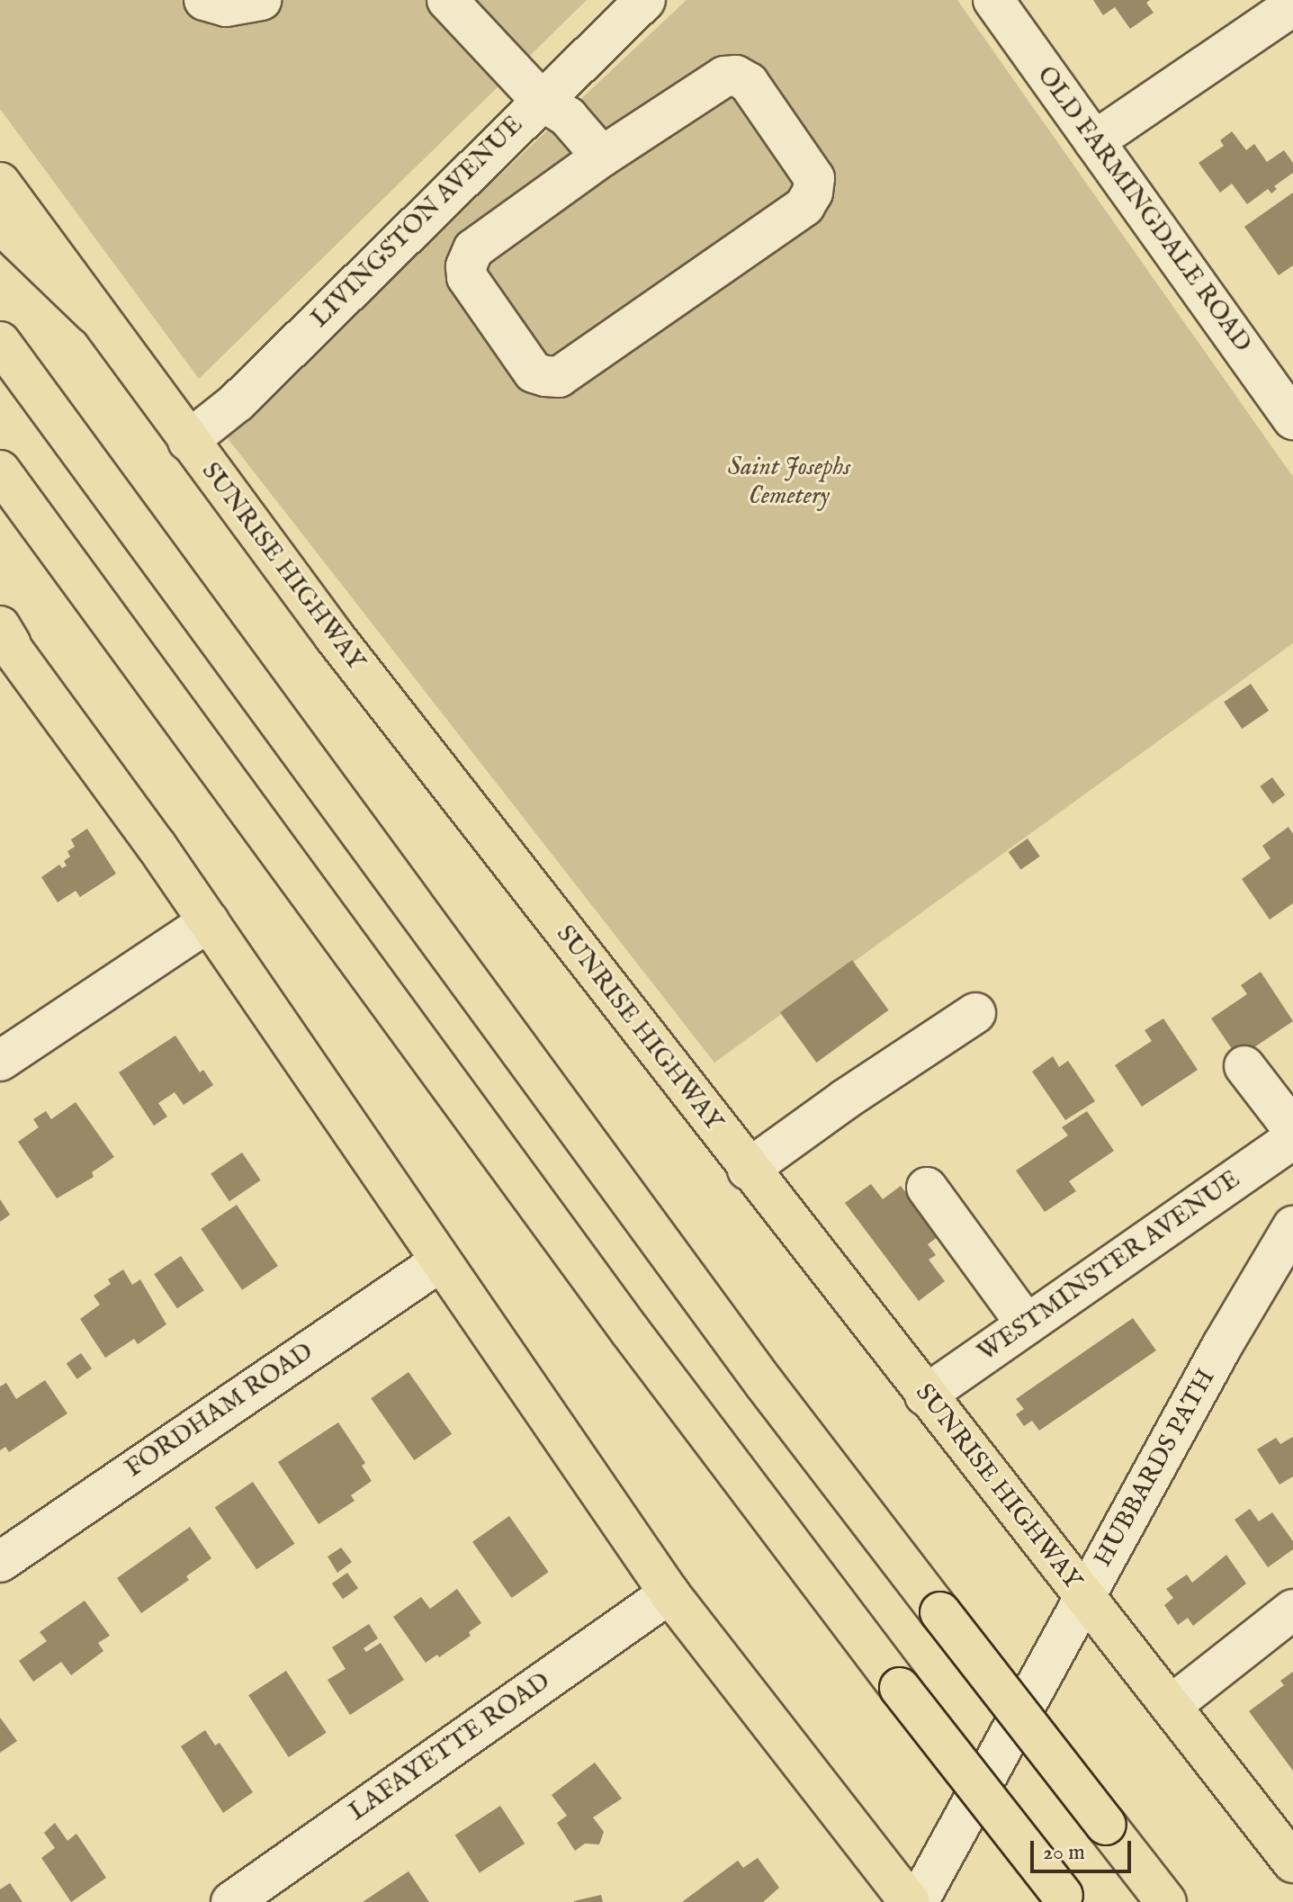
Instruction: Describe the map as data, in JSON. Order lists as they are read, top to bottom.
{
  "streets": {
    "main road": ["SUNRISE HIGHWAY"],
    "street": [
      "OLD FARMINGDALE ROAD",
      "LIVINGSTON AVENUE",
      "WESTMINSTER AVENUE",
      "FORDHAM ROAD",
      "HUBBARDS PATH",
      "LAFAYETTE ROAD"
    ]
  },
  "crossings": [
    ["LIVINGSTON AVENUE", "SUNRISE HIGHWAY"],
    ["SUNRISE HIGHWAY", "WESTMINSTER AVENUE"],
    ["SUNRISE HIGHWAY", "HUBBARDS PATH"]
  ],
  "parks": ["Saint Josephs Cemetery"],
  "scale_bar": "20 m"
}
